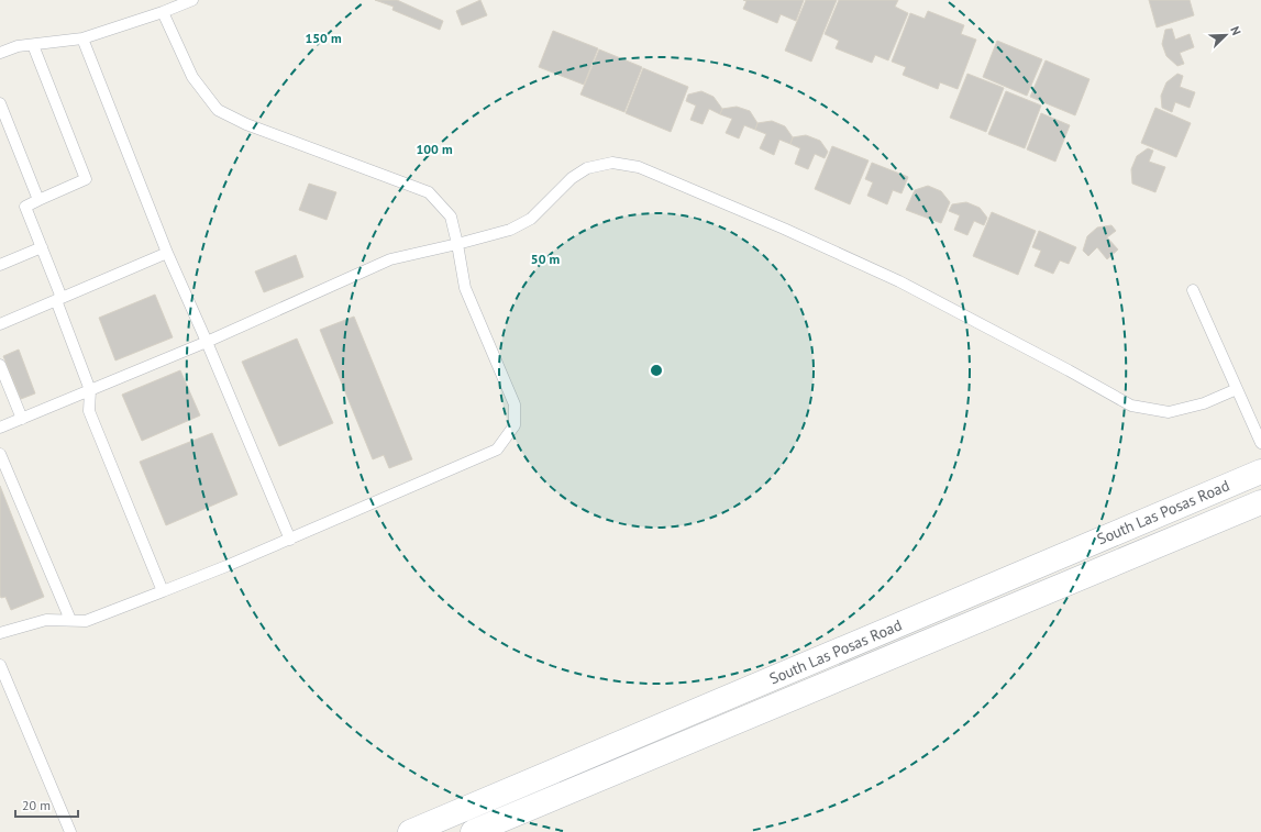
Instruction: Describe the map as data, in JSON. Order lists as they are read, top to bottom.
{
  "streets": {
    "main road": ["South Las Posas Road"]
  },
  "scale_bar": "20 m",
  "north": "top right",
  "rings": ["150 m", "100 m", "50 m"]
}
